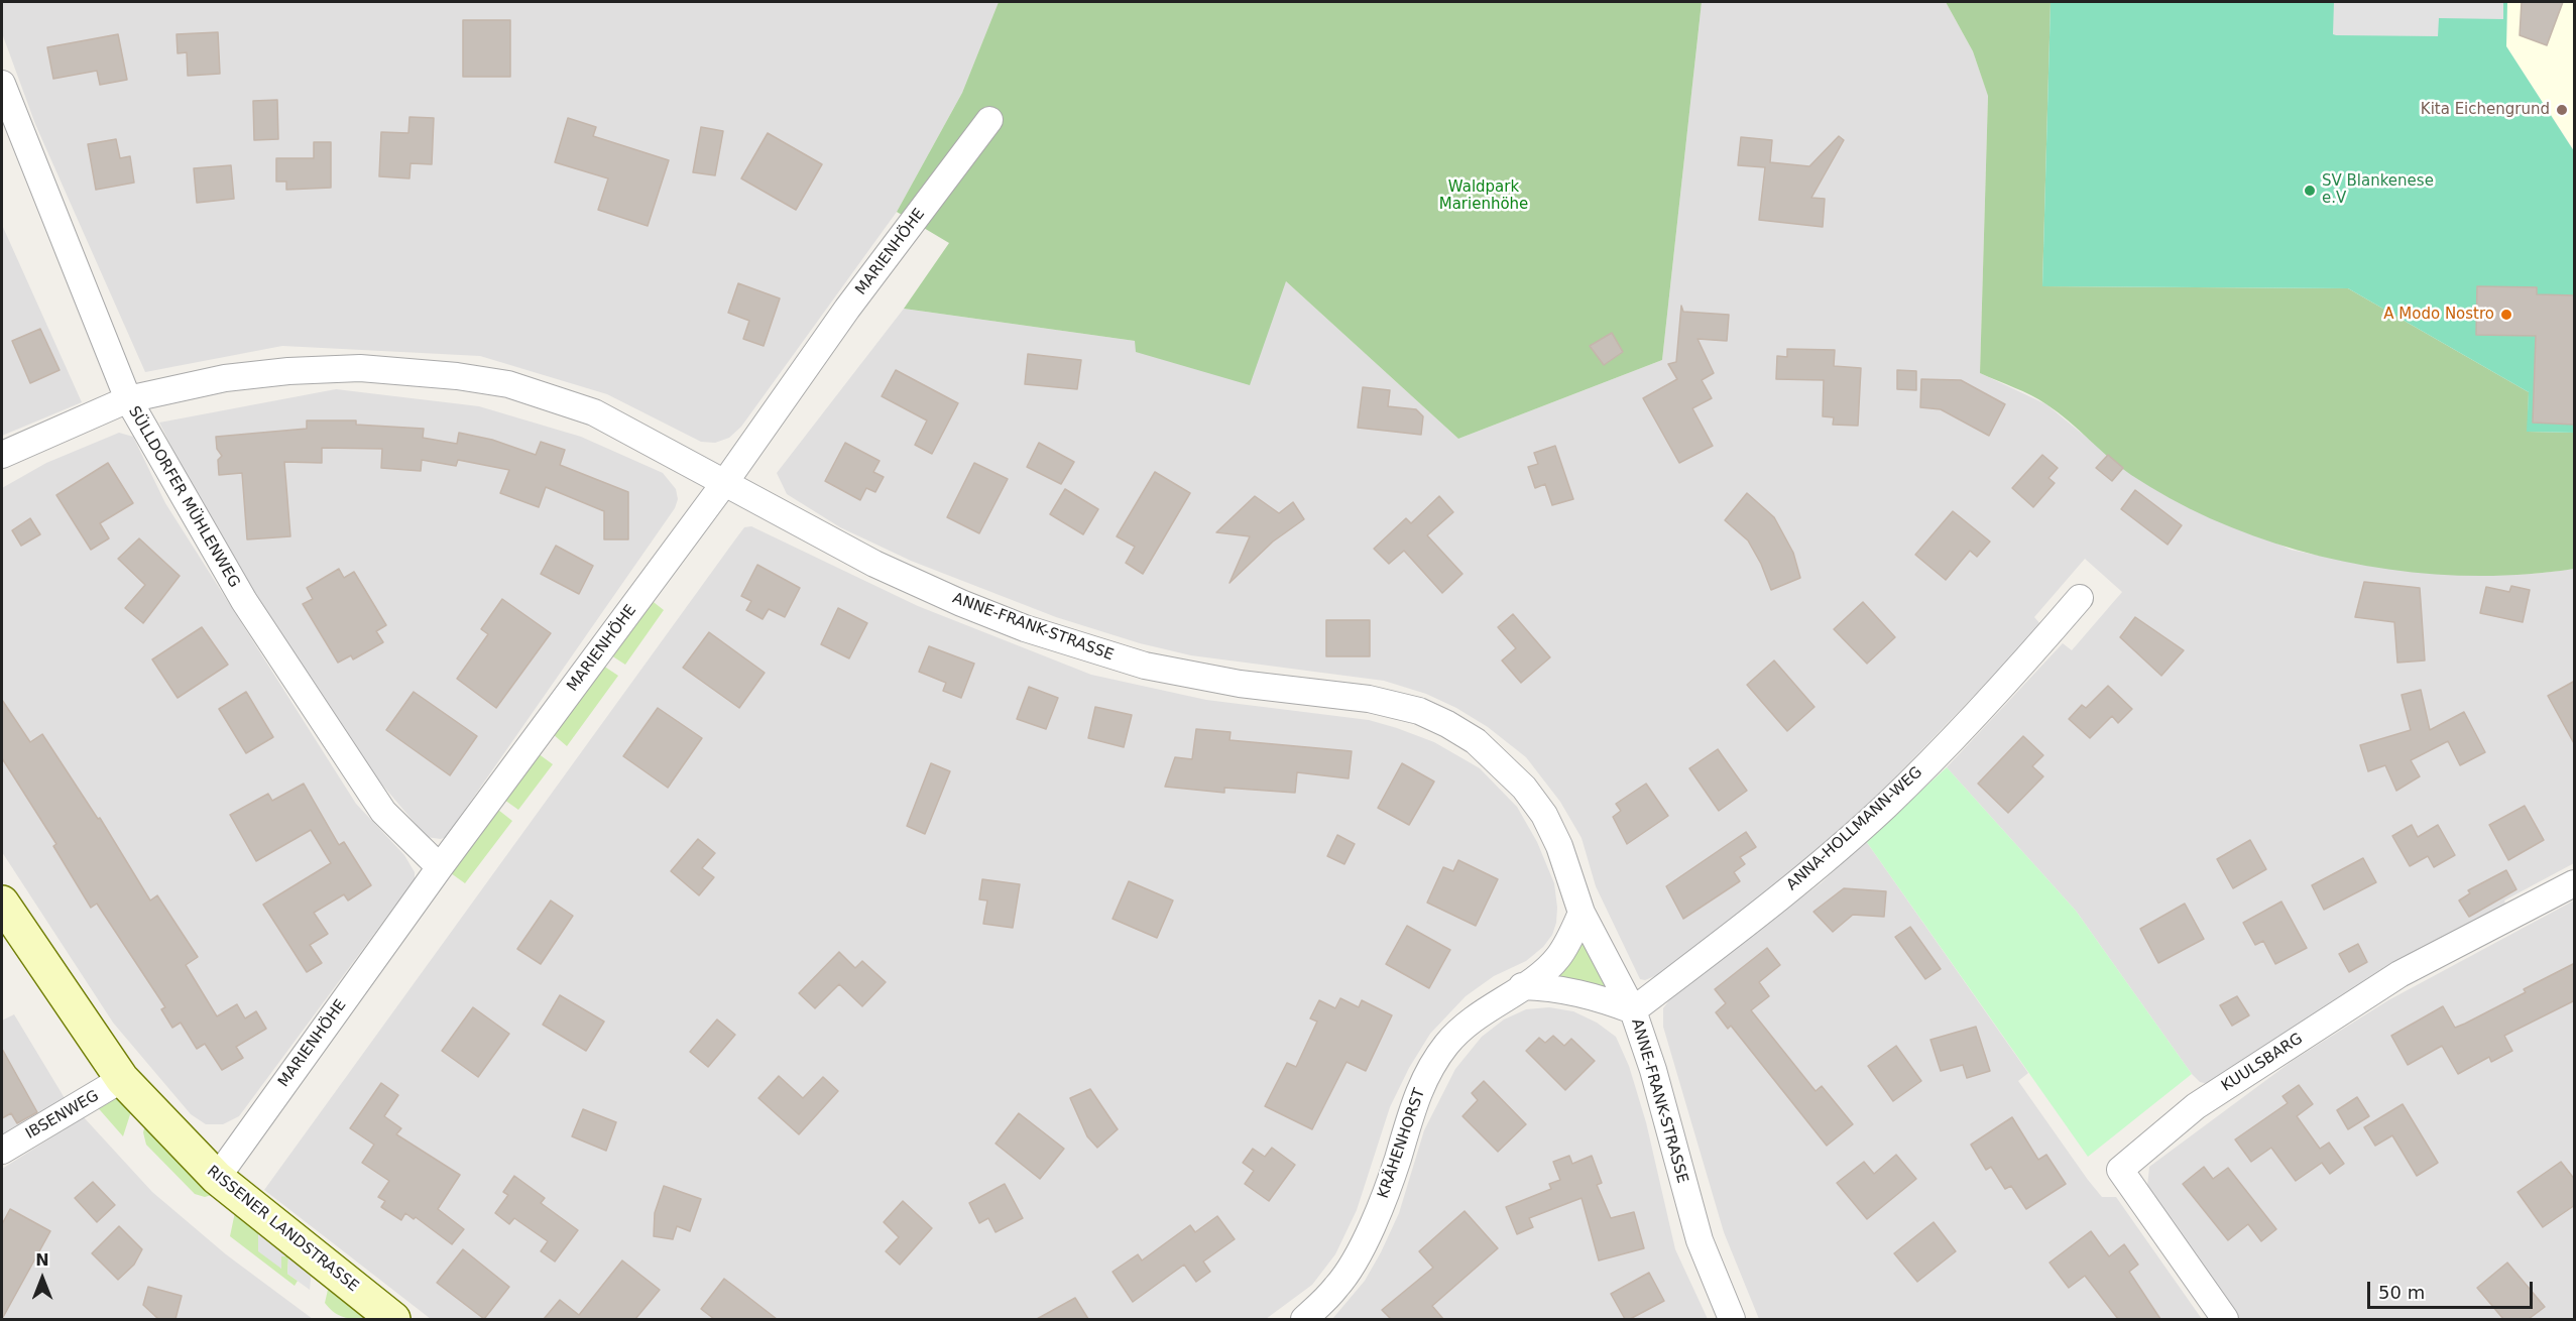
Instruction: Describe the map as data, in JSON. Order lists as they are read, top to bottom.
{
  "streets": {
    "main road": ["RISSENER LANDSTRASSE"],
    "street": [
      "MARIENHÖHE",
      "SÜLLDORFER MÜHLENWEG",
      "ANNE-FRANK-STRASSE",
      "ANNA-HOLLMANN-WEG",
      "KUULSBARG",
      "IBSENWEG",
      "KRÄHENHORST"
    ]
  },
  "crossings": [
    ["MARIENHÖHE", "SÜLLDORFER MÜHLENWEG"],
    ["MARIENHÖHE", "ANNE-FRANK-STRASSE"],
    ["MARIENHÖHE", "RISSENER LANDSTRASSE"],
    ["SÜLLDORFER MÜHLENWEG", "ANNE-FRANK-STRASSE"],
    ["ANNE-FRANK-STRASSE", "ANNA-HOLLMANN-WEG"],
    ["ANNE-FRANK-STRASSE", "KRÄHENHORST"],
    ["IBSENWEG", "RISSENER LANDSTRASSE"]
  ],
  "parks": ["Waldpark Marienhöhe"],
  "places": ["Kita Eichengrund", "SV Blankenese e.V", "A Modo Nostro"],
  "scale_bar": "50 m",
  "north": "top"
}
